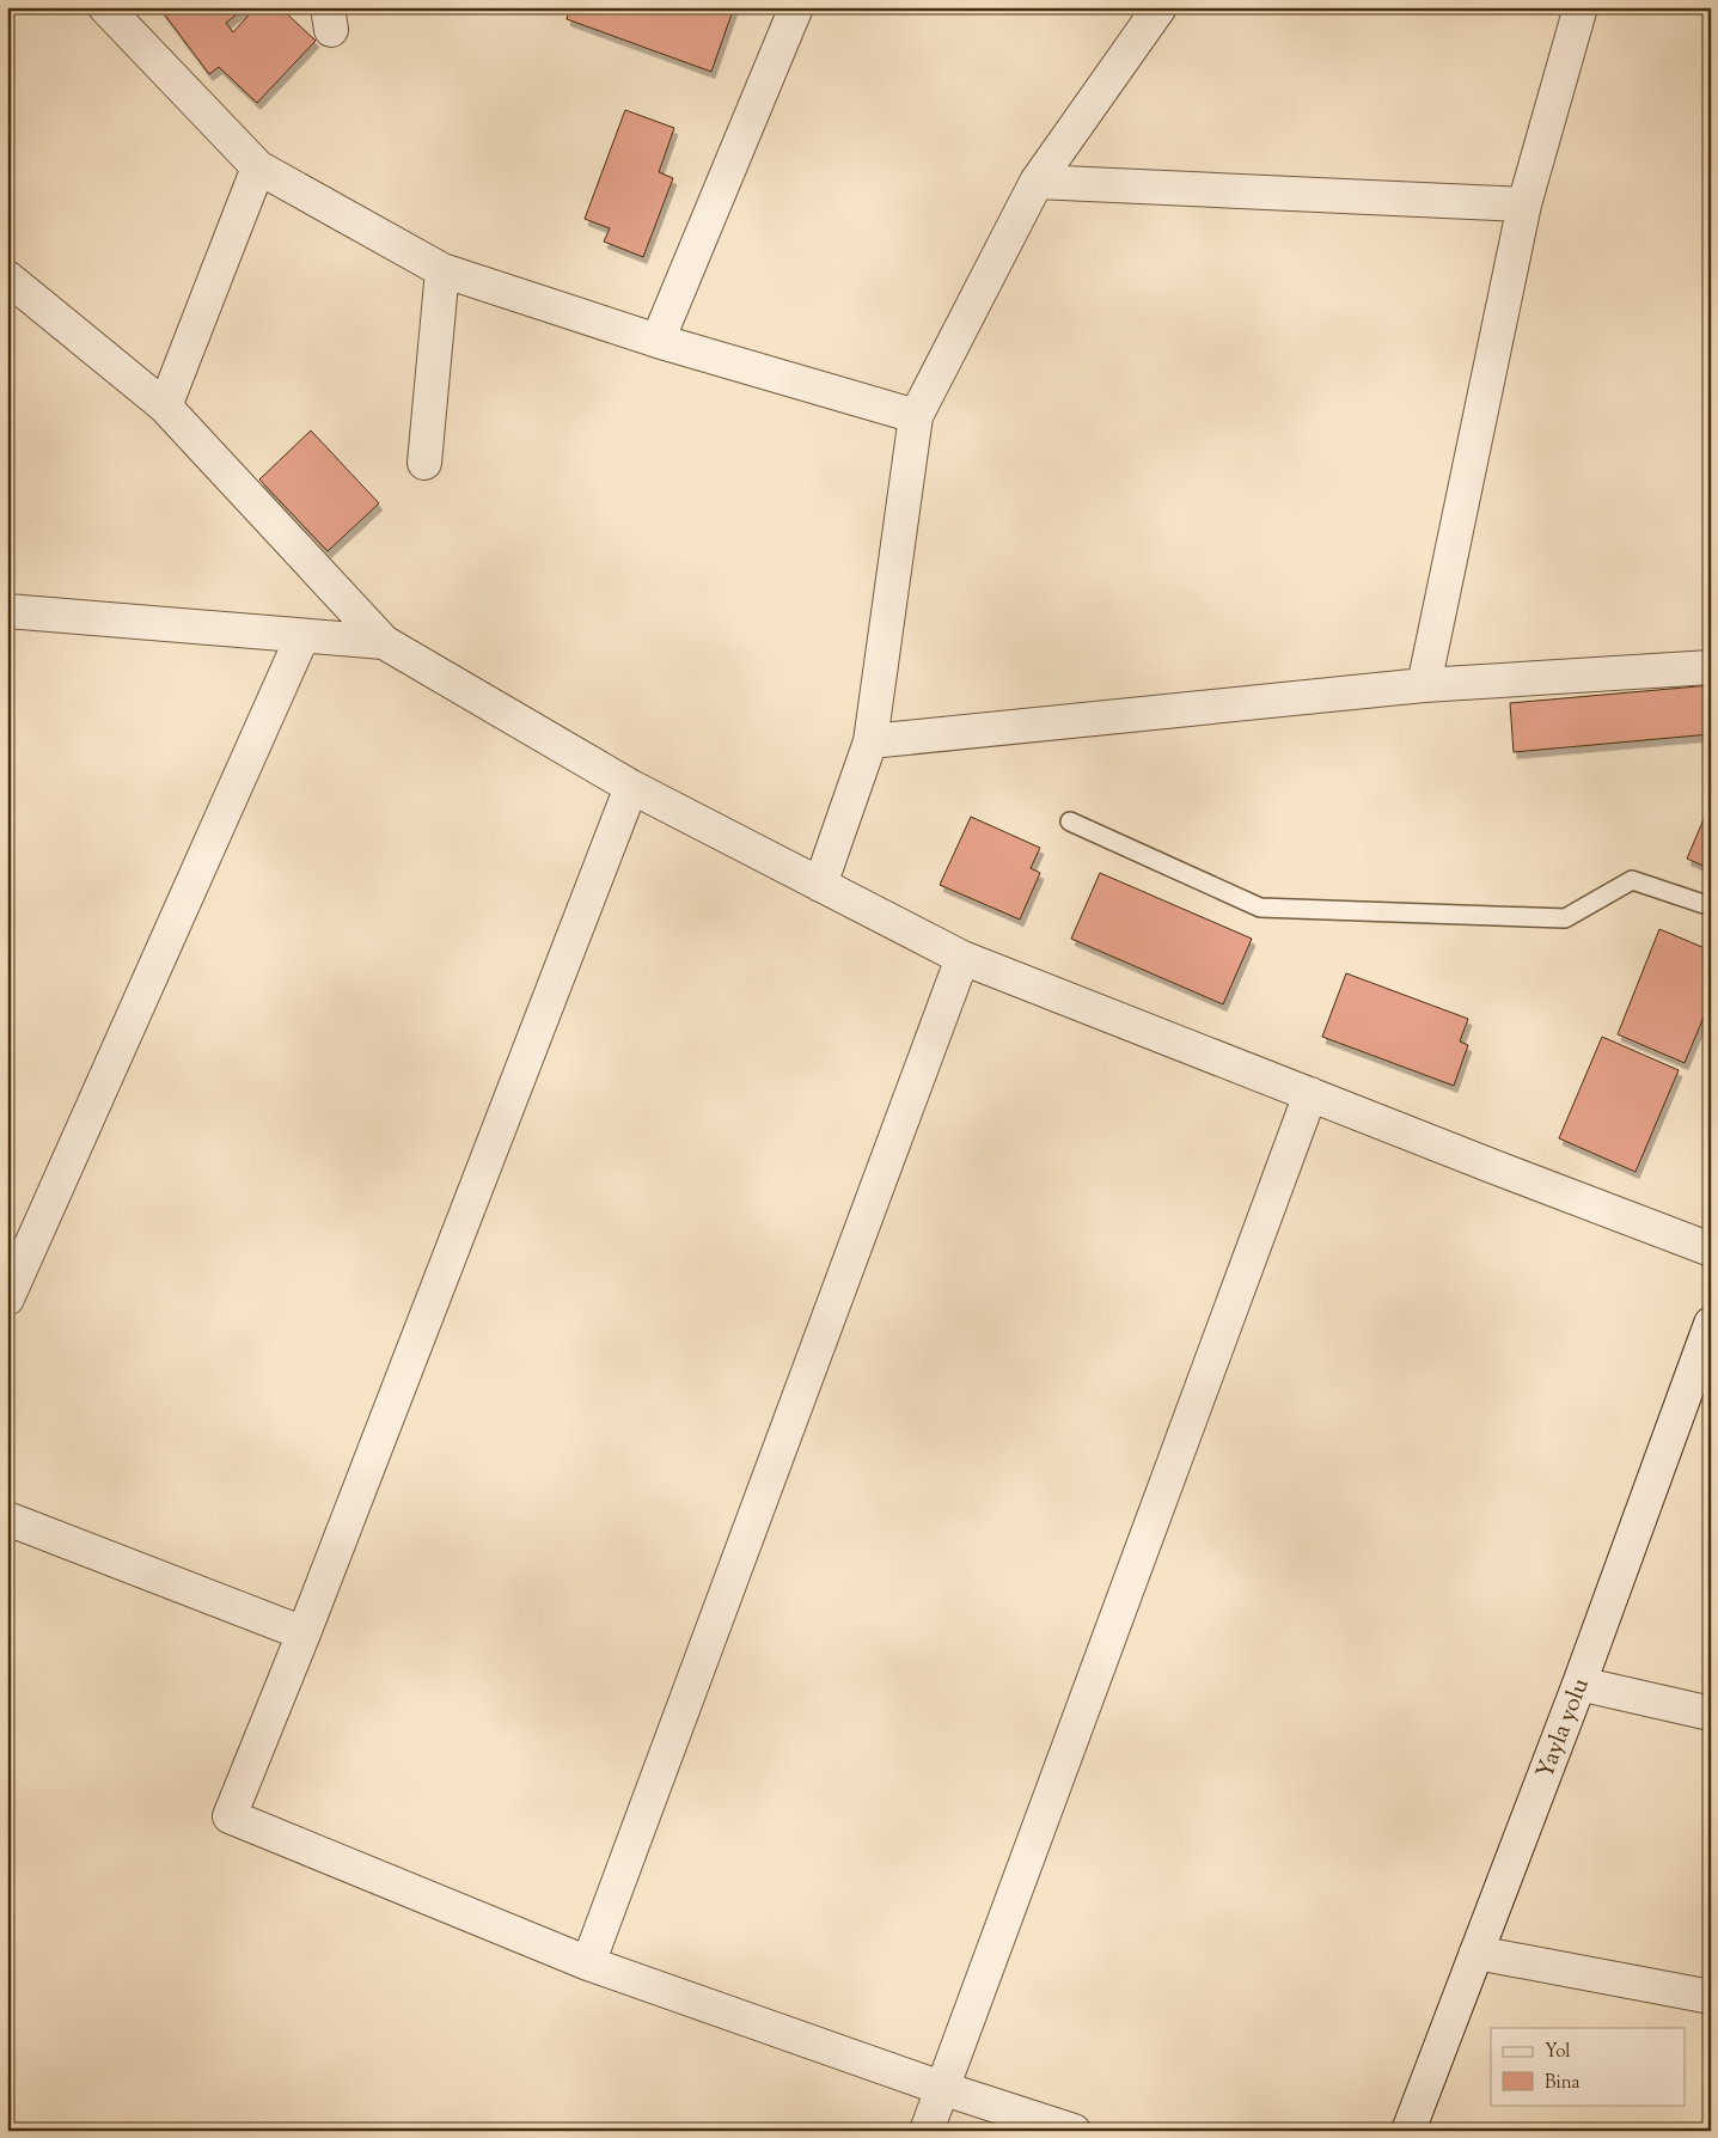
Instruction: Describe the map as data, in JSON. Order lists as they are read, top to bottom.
{
  "streets": {
    "street": ["Yayla yolu"]
  },
  "legend": ["Yol", "Bina"]
}
